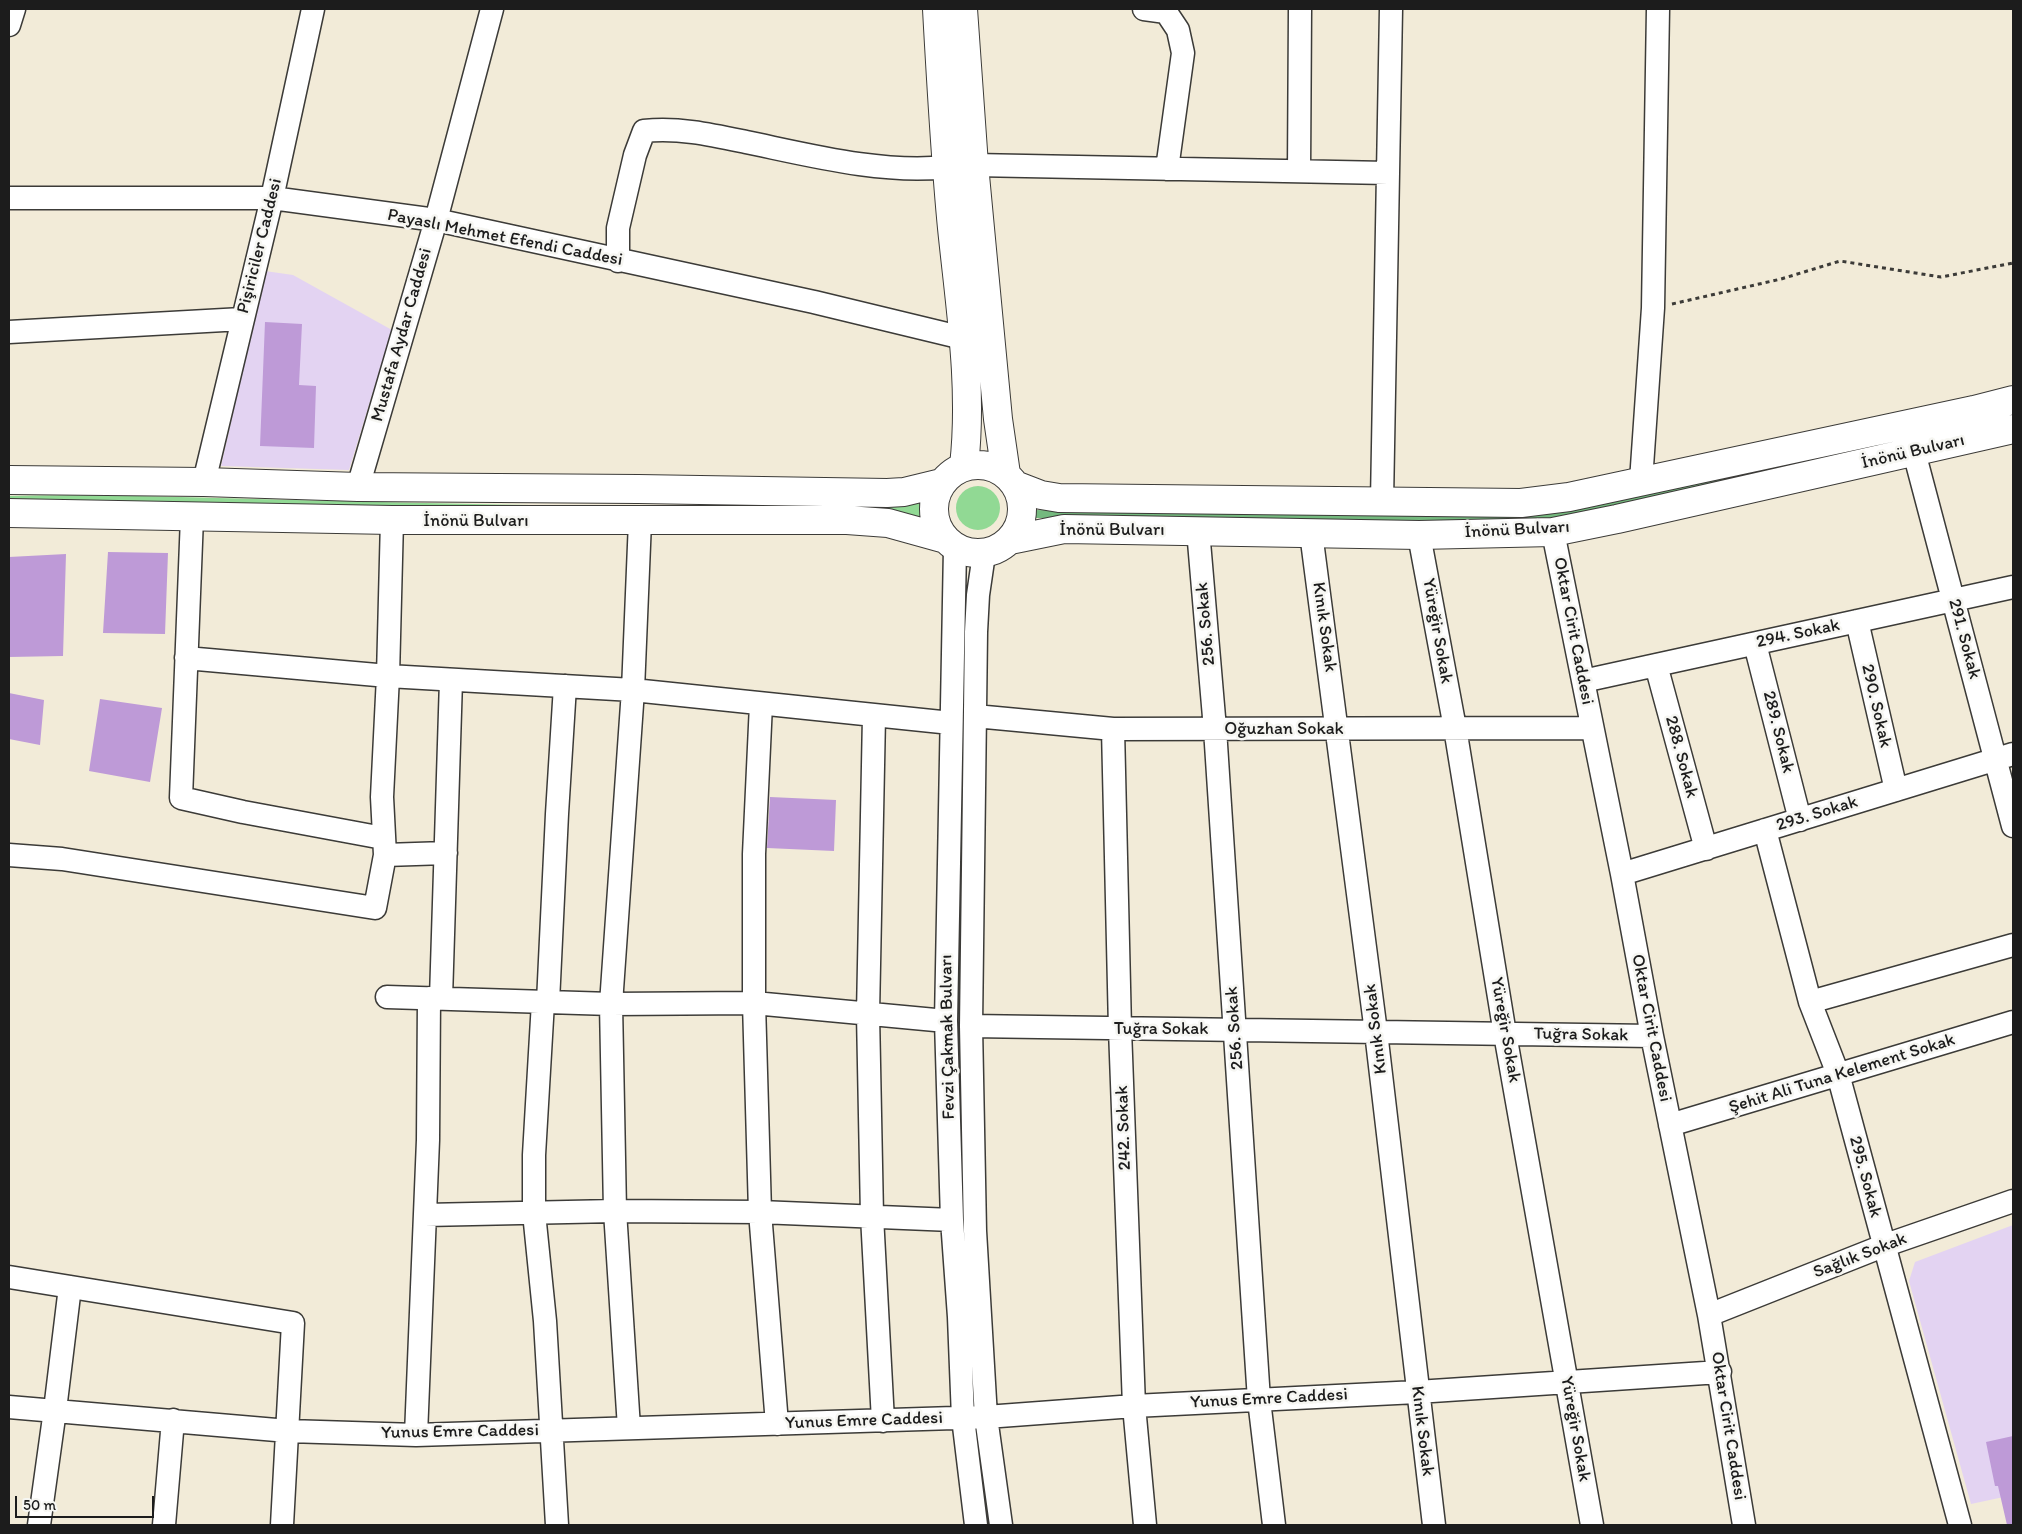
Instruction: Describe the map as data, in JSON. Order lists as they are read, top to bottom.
{
  "streets": {
    "main road": ["İnönü Bulvarı"],
    "street": [
      "Payaslı Mehmet Efendi Caddesi",
      "Pişiriciler Caddesi",
      "Mustafa Aydar Caddesi",
      "256. Sokak",
      "Kınık Sokak",
      "Yüreğir Sokak",
      "Oktar Cirit Caddesi",
      "294. Sokak",
      "291. Sokak",
      "290. Sokak",
      "Oğuzhan Sokak",
      "289. Sokak",
      "288. Sokak",
      "293. Sokak",
      "Tuğra Sokak",
      "Fevzi Çakmak Bulvarı",
      "Şehit Ali Tuna Kelement Sokak",
      "242. Sokak",
      "295. Sokak",
      "Sağlık Sokak",
      "Yunus Emre Caddesi"
    ]
  },
  "crossings": [
    ["Payaslı Mehmet Efendi Caddesi", "Pişiriciler Caddesi"],
    ["Payaslı Mehmet Efendi Caddesi", "Mustafa Aydar Caddesi"],
    ["İnönü Bulvarı", "256. Sokak"],
    ["İnönü Bulvarı", "Kınık Sokak"],
    ["İnönü Bulvarı", "Yüreğir Sokak"],
    ["İnönü Bulvarı", "Oktar Cirit Caddesi"],
    ["İnönü Bulvarı", "291. Sokak"],
    ["İnönü Bulvarı", "Fevzi Çakmak Bulvarı"],
    ["256. Sokak", "Oğuzhan Sokak"],
    ["256. Sokak", "Tuğra Sokak"],
    ["256. Sokak", "Yunus Emre Caddesi"],
    ["Kınık Sokak", "Oğuzhan Sokak"],
    ["Kınık Sokak", "Tuğra Sokak"],
    ["Kınık Sokak", "Yunus Emre Caddesi"],
    ["Yüreğir Sokak", "Oğuzhan Sokak"],
    ["Yüreğir Sokak", "Tuğra Sokak"],
    ["Yüreğir Sokak", "Yunus Emre Caddesi"],
    ["Oktar Cirit Caddesi", "294. Sokak"],
    ["Oktar Cirit Caddesi", "Oğuzhan Sokak"],
    ["Oktar Cirit Caddesi", "293. Sokak"],
    ["Oktar Cirit Caddesi", "Tuğra Sokak"],
    ["Oktar Cirit Caddesi", "Şehit Ali Tuna Kelement Sokak"],
    ["Oktar Cirit Caddesi", "Sağlık Sokak"],
    ["Oktar Cirit Caddesi", "Yunus Emre Caddesi"],
    ["294. Sokak", "291. Sokak"],
    ["294. Sokak", "290. Sokak"],
    ["294. Sokak", "289. Sokak"],
    ["294. Sokak", "288. Sokak"],
    ["291. Sokak", "293. Sokak"],
    ["290. Sokak", "293. Sokak"],
    ["Oğuzhan Sokak", "Fevzi Çakmak Bulvarı"],
    ["Oğuzhan Sokak", "242. Sokak"],
    ["289. Sokak", "293. Sokak"],
    ["288. Sokak", "293. Sokak"],
    ["293. Sokak", "295. Sokak"],
    ["Tuğra Sokak", "Fevzi Çakmak Bulvarı"],
    ["Tuğra Sokak", "242. Sokak"],
    ["Fevzi Çakmak Bulvarı", "Yunus Emre Caddesi"],
    ["Şehit Ali Tuna Kelement Sokak", "295. Sokak"],
    ["242. Sokak", "Yunus Emre Caddesi"],
    ["295. Sokak", "Sağlık Sokak"]
  ],
  "scale_bar": "50 m"
}
